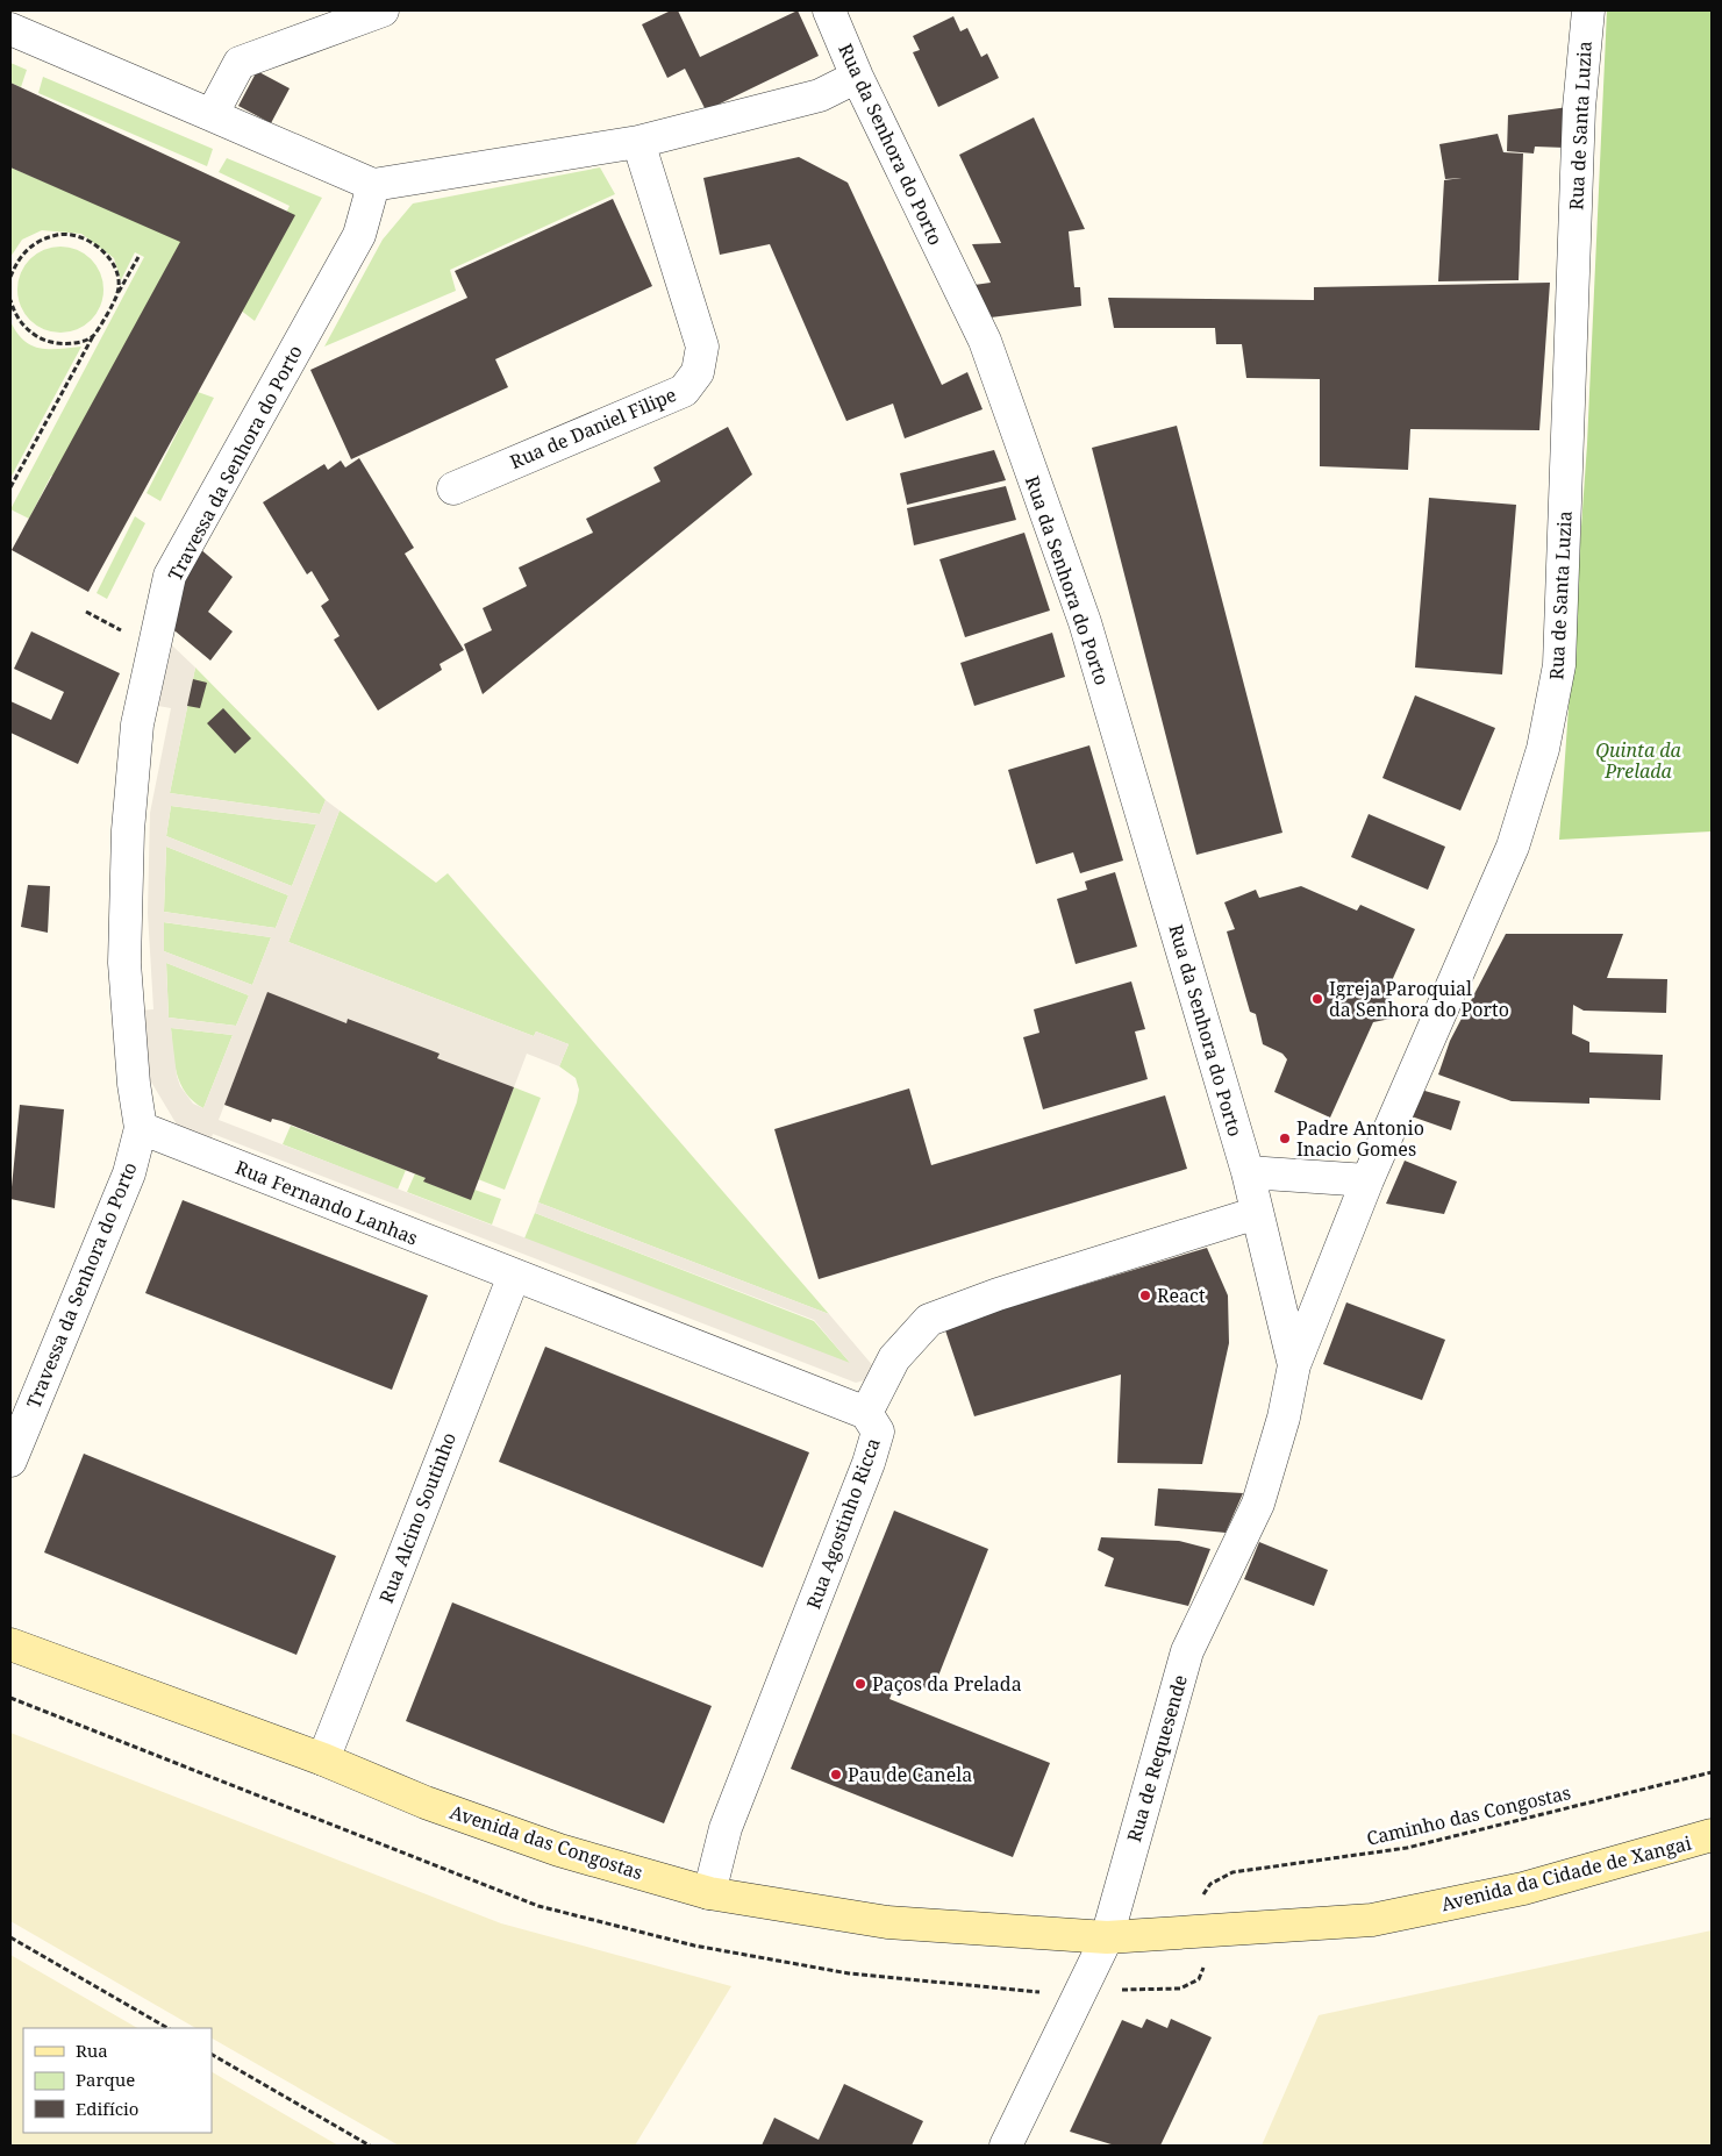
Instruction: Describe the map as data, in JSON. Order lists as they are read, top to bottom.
{
  "streets": {
    "main road": ["Avenida das Congostas", "Avenida da Cidade de Xangai"],
    "street": [
      "Rua de Santa Luzia",
      "Rua da Senhora do Porto",
      "Rua de Daniel Filipe",
      "Travessa da Senhora do Porto",
      "Rua Fernando Lanhas",
      "Rua Alcino Soutinho",
      "Rua Agostinho Ricca",
      "Rua de Requesende"
    ],
    "path": ["Caminho das Congostas"]
  },
  "crossings": [
    ["Rua de Santa Luzia", "Rua da Senhora do Porto"],
    ["Rua de Santa Luzia", "Rua de Requesende"],
    ["Rua da Senhora do Porto", "Rua de Requesende"],
    ["Travessa da Senhora do Porto", "Rua Fernando Lanhas"],
    ["Rua Fernando Lanhas", "Rua Alcino Soutinho"],
    ["Rua Fernando Lanhas", "Rua Agostinho Ricca"],
    ["Rua Alcino Soutinho", "Rua Agostinho Ricca"],
    ["Rua Alcino Soutinho", "Avenida das Congostas"],
    ["Rua Agostinho Ricca", "Avenida das Congostas"],
    ["Rua de Requesende", "Avenida das Congostas"],
    ["Rua de Requesende", "Avenida da Cidade de Xangai"],
    ["Avenida das Congostas", "Avenida da Cidade de Xangai"]
  ],
  "parks": ["Quinta da Prelada"],
  "places": [
    "Igreja Paroquial da Senhora do Porto",
    "Padre Antonio Inacio Gomes",
    "React",
    "Paços da Prelada",
    "Pau de Canela"
  ],
  "legend": ["Rua", "Parque", "Edifício"]
}
